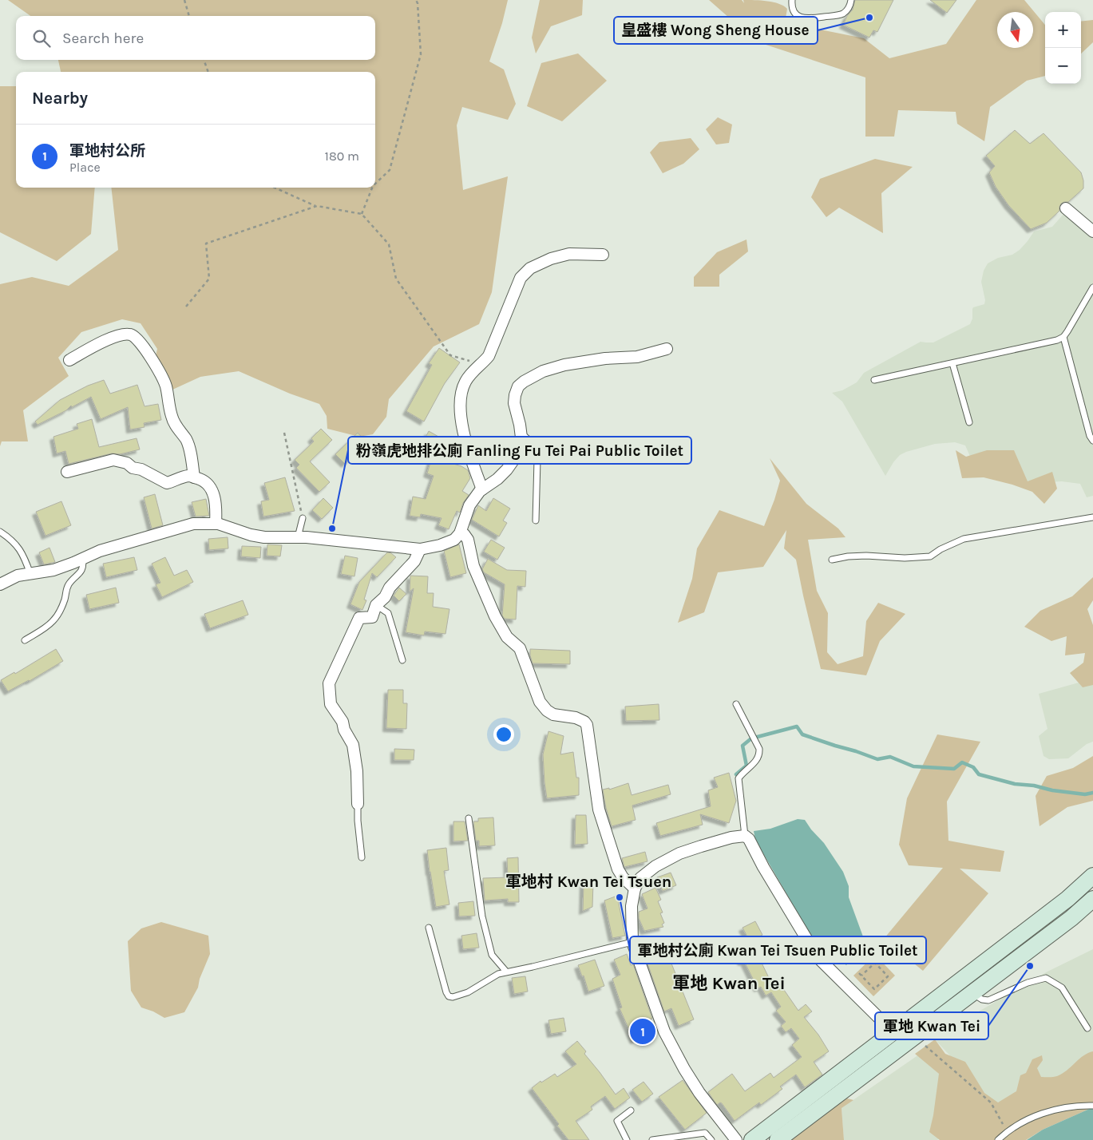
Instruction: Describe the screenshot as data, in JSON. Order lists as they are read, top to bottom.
{
  "districts": ["軍地村 Kwan Tei Tsuen", "軍地 Kwan Tei"],
  "places": [
    "皇盛樓 Wong Sheng House",
    "粉嶺虎地排公廁 Fanling Fu Tei Pai Public Toilet",
    "軍地村公廁 Kwan Tei Tsuen Public Toilet",
    "軍地 Kwan Tei"
  ],
  "north": "bottom",
  "page": {
    "map_buttons": ["+", "−"],
    "search": "Search here",
    "heading": "Nearby",
    "list": [
      {
        "mark": "1",
        "name": "軍地村公所",
        "note": "Place",
        "value": "180 m"
      }
    ],
    "pins": "1"
  }
}
